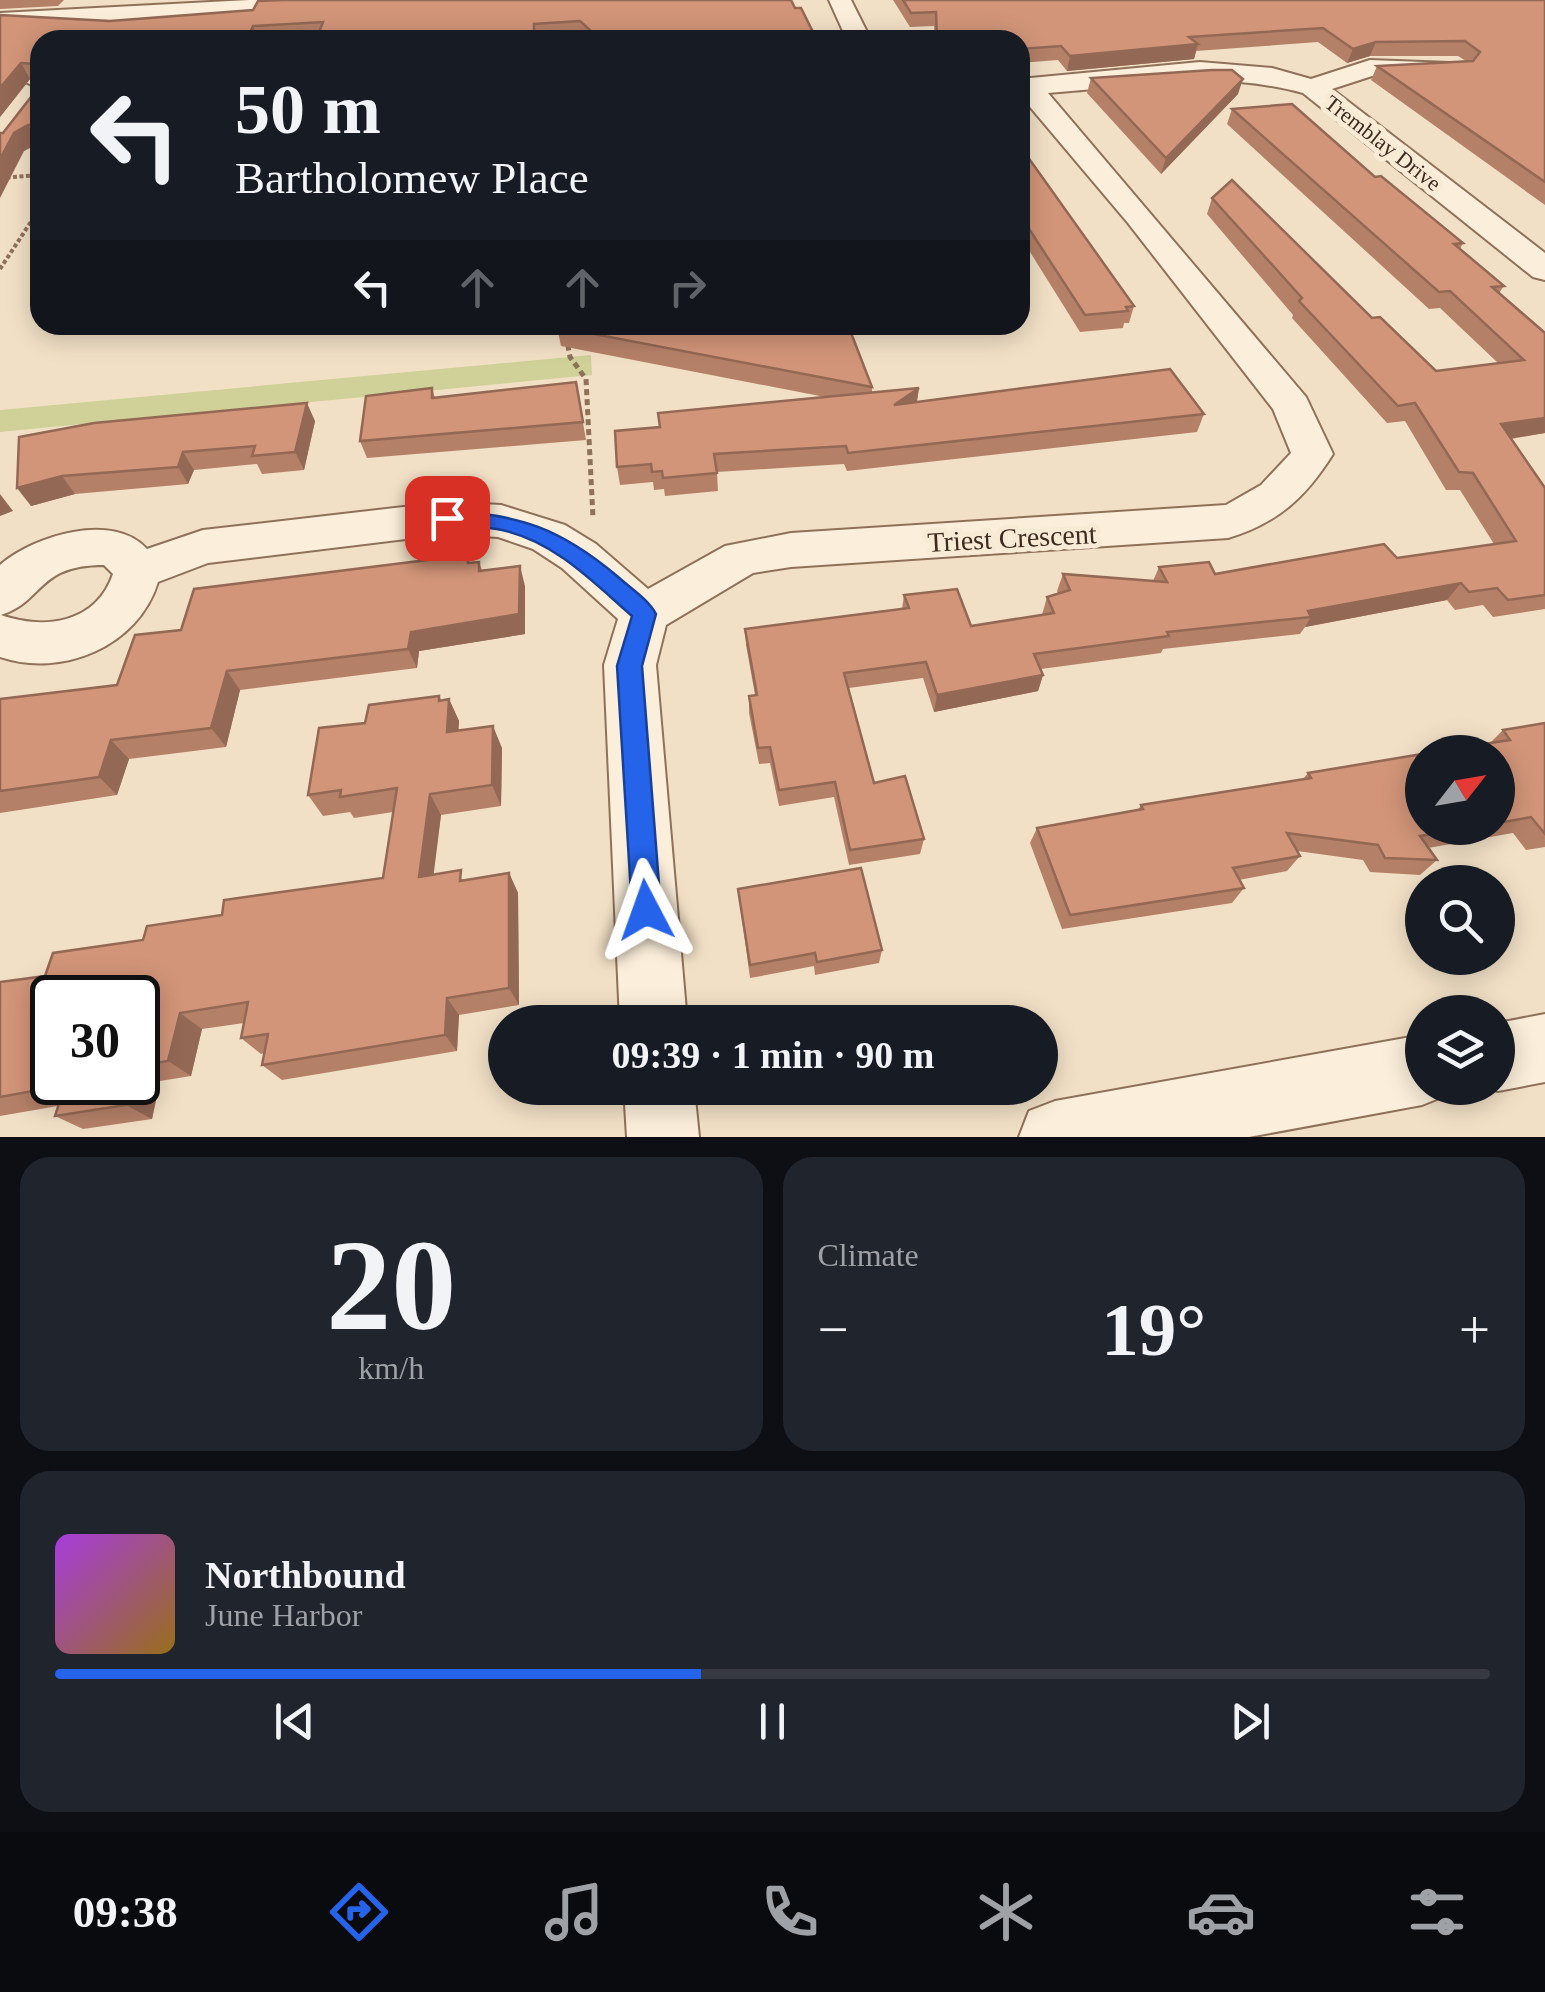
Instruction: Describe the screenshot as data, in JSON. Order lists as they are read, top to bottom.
{
  "streets": {
    "street": ["Tremblay Drive", "Triest Crescent"]
  },
  "north": "top right",
  "page": {
    "turn": ["50 m", "Bartholomew Place"],
    "limit": "30",
    "trip": "09:39 · 1 min · 90 m",
    "tile": [
      ["20", "km/h"],
      "Climate"
    ],
    "heat": ["−", "19°", "+"],
    "song": ["Northbound", "June Harbor"],
    "tabs": "09:38"
  }
}
